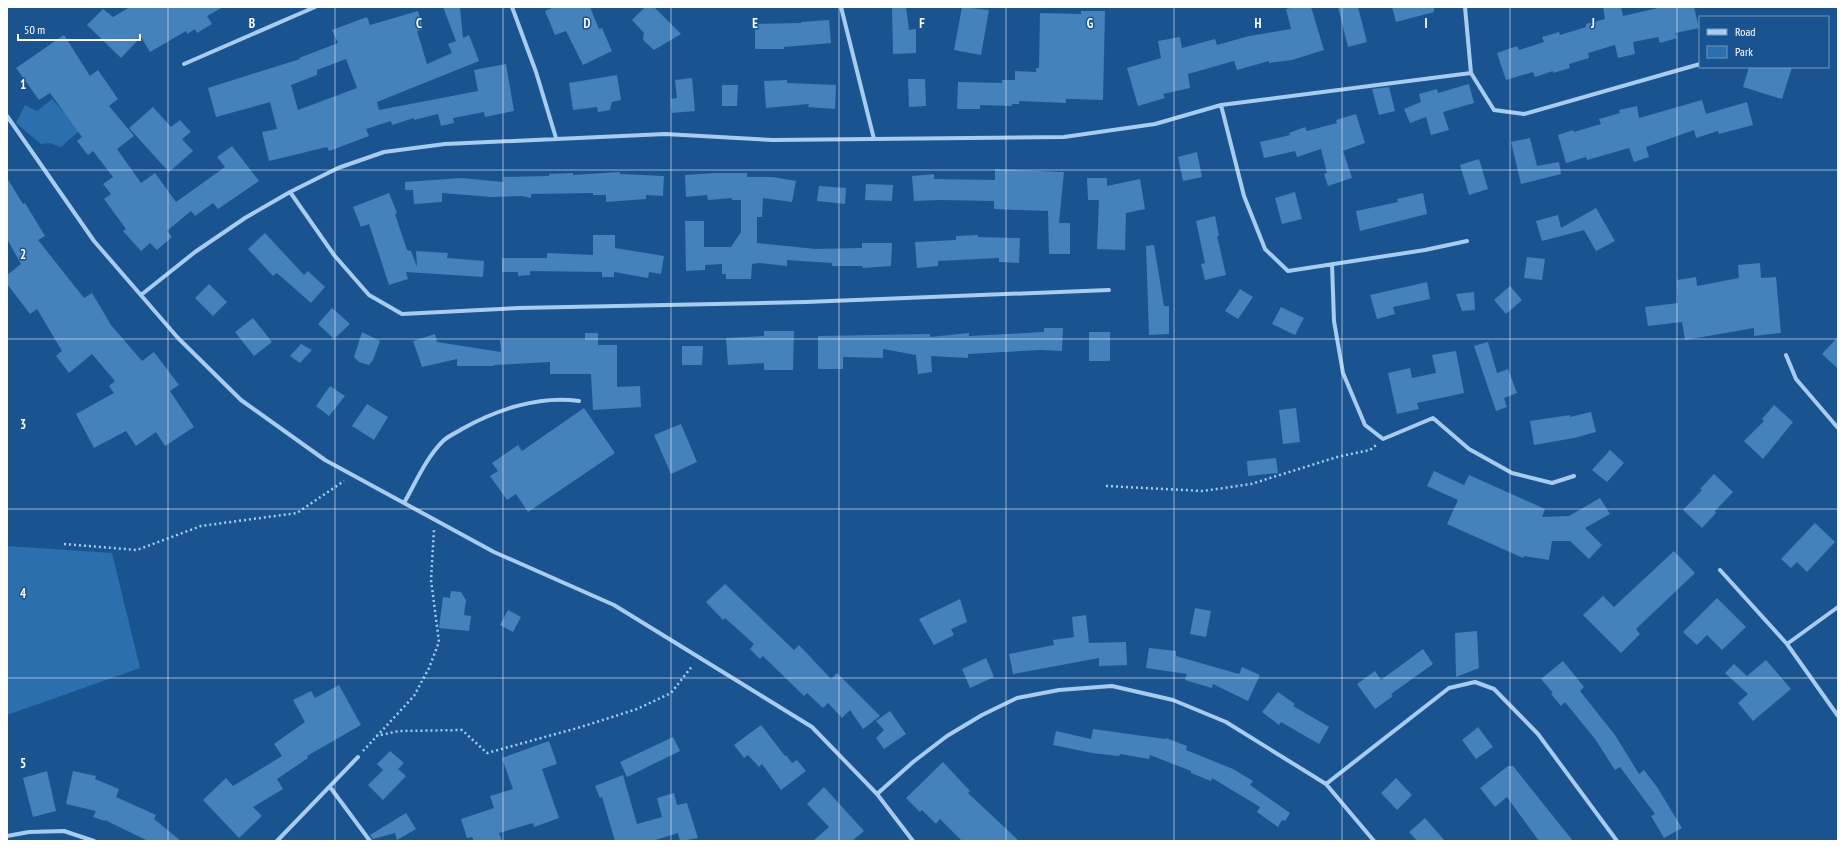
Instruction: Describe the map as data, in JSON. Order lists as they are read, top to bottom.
{
  "legend": ["Road", "Park"],
  "scale_bar": "50 m",
  "grid": {
    "columns": [
      "B",
      "C",
      "D",
      "E",
      "F",
      "G",
      "H",
      "I",
      "J"
    ],
    "rows": [
      "1",
      "2",
      "3",
      "4",
      "5"
    ]
  }
}
